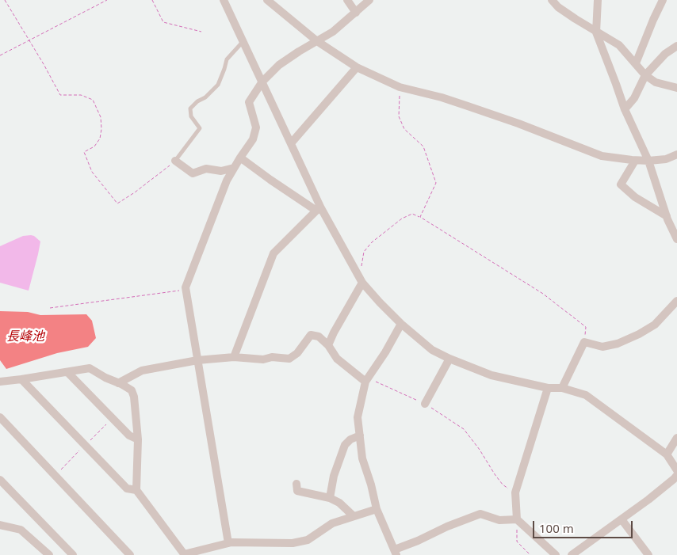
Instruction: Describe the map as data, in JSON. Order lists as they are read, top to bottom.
{
  "water": ["長峰池"],
  "scale_bar": "100 m"
}
